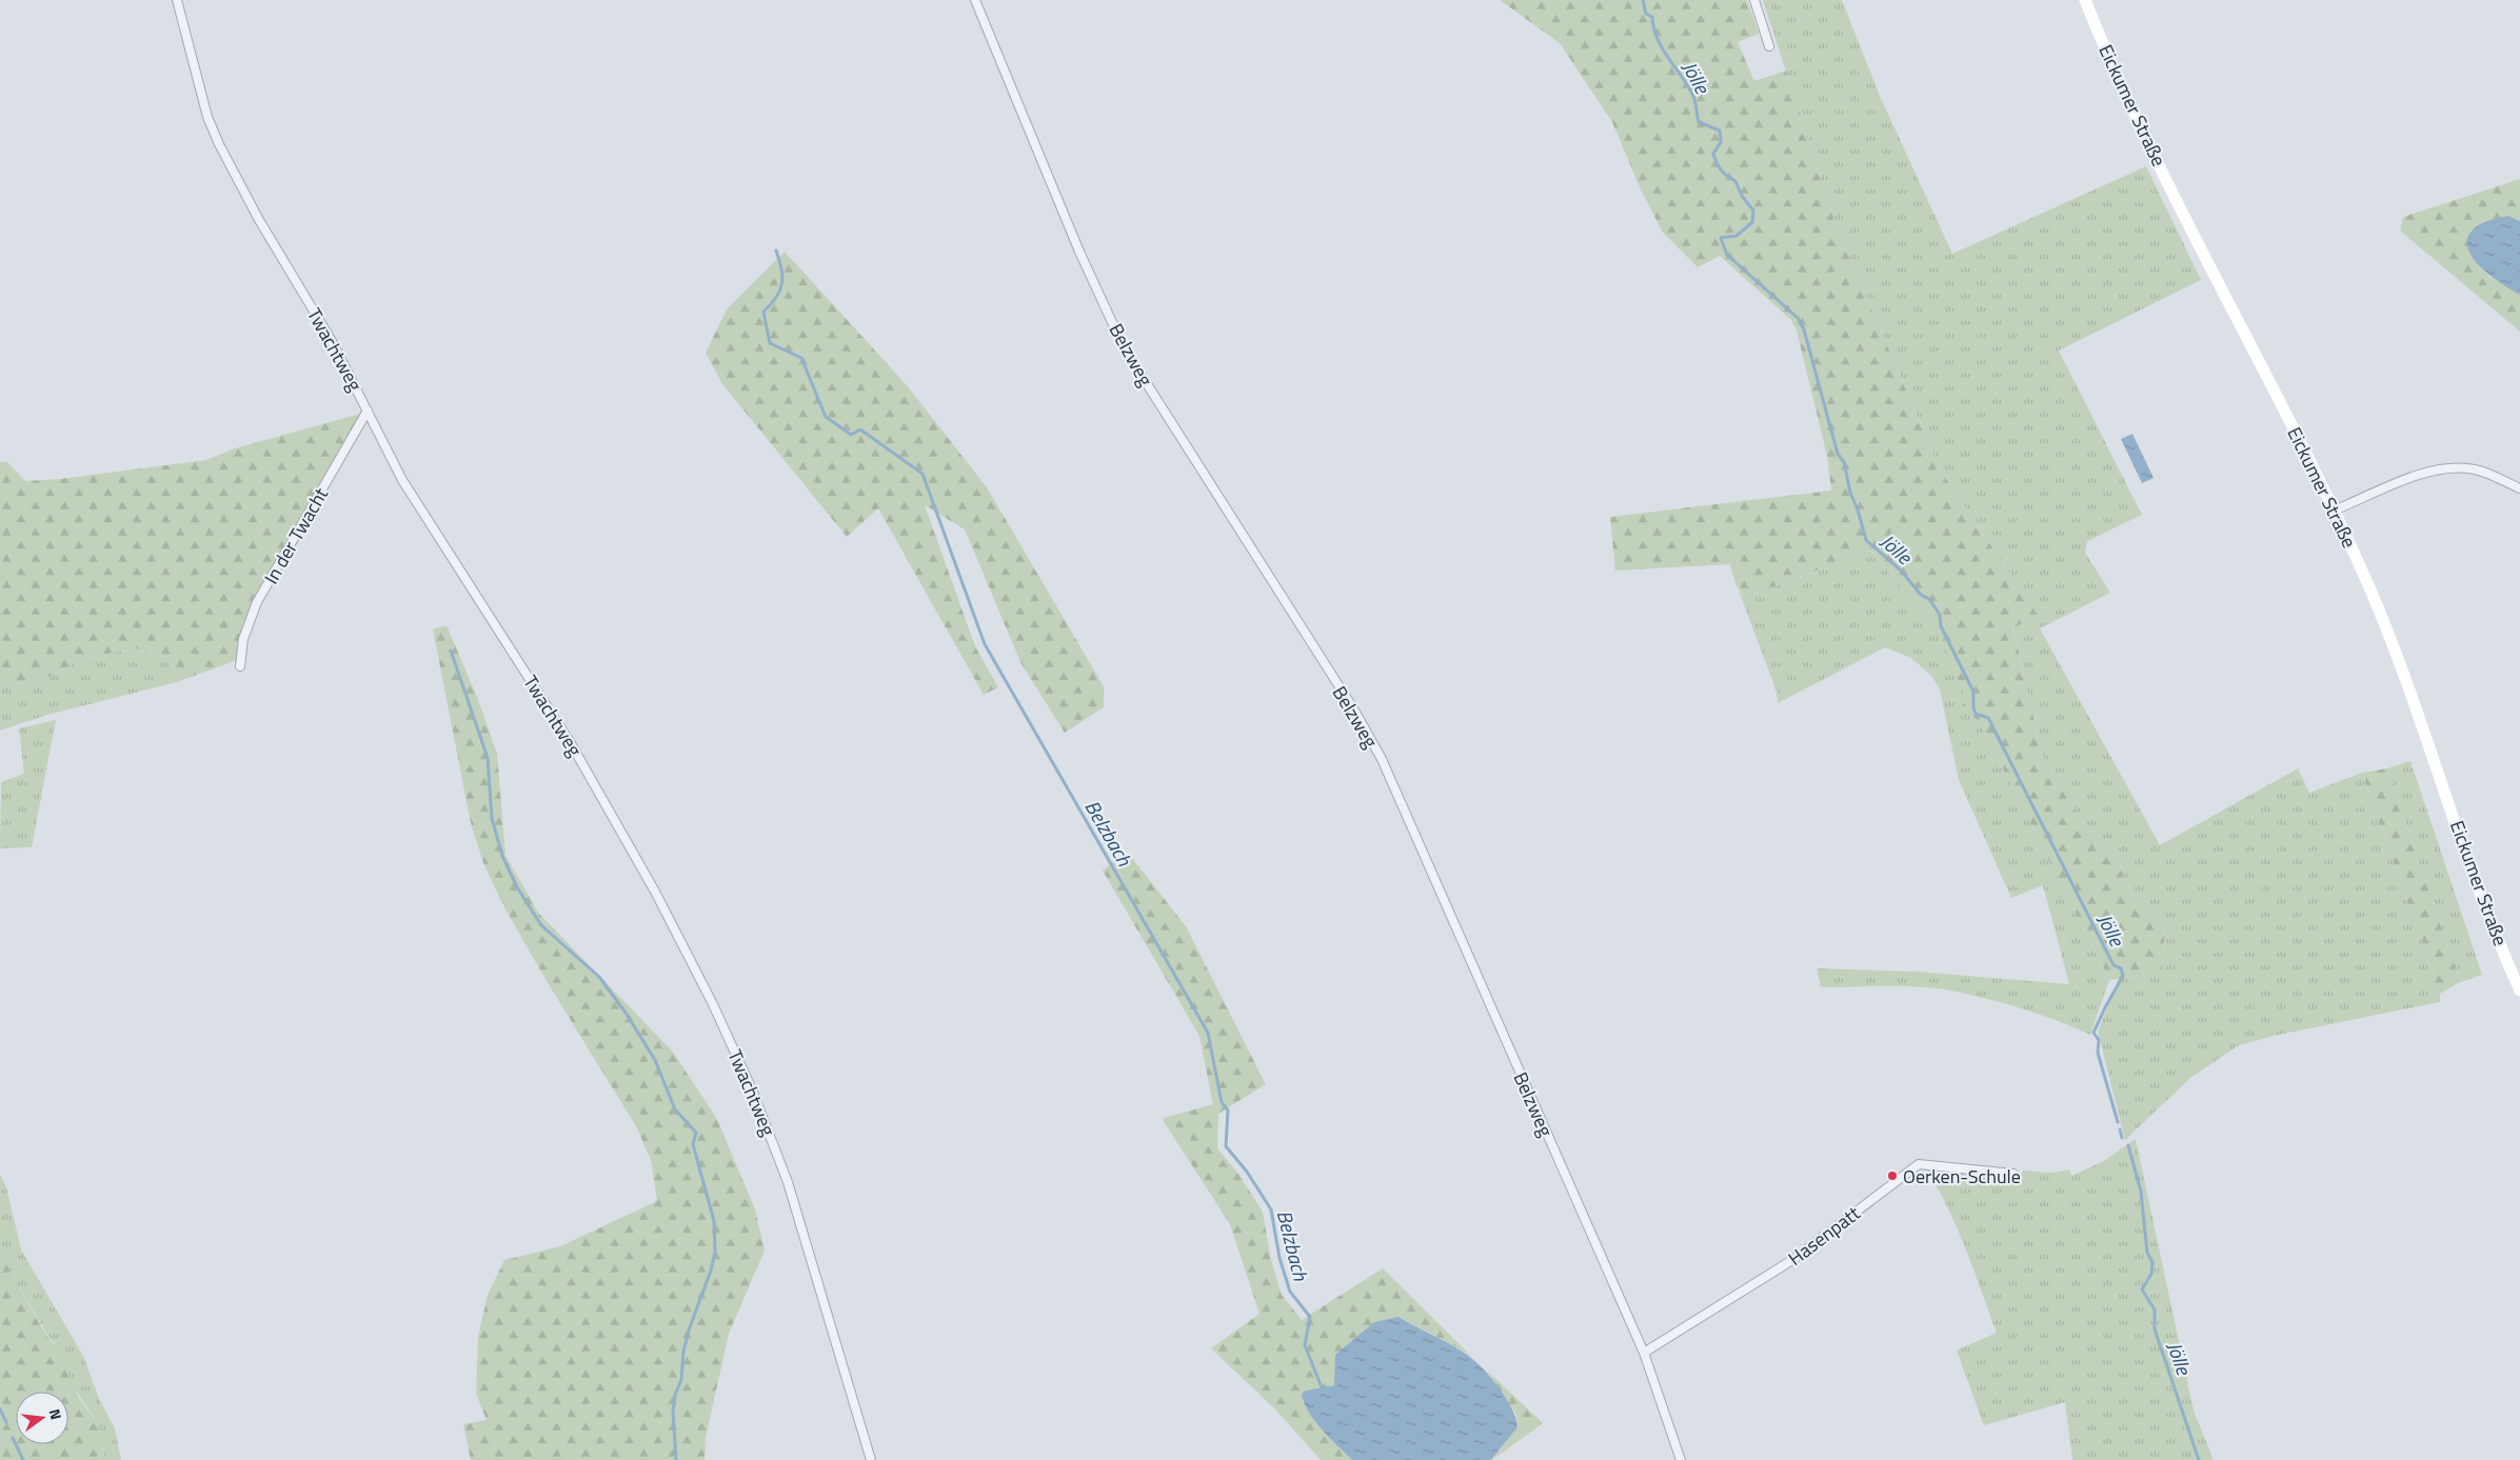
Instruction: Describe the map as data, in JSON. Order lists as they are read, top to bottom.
{
  "streets": {
    "main road": ["Eickumer Straße"],
    "street": [
      "Twachtweg",
      "Belzweg",
      "In der Twacht",
      "Hasenpatt"
    ]
  },
  "crossings": [
    ["Twachtweg", "In der Twacht"],
    ["Belzweg", "Hasenpatt"]
  ],
  "water": ["Jölle", "Belzbach"],
  "places": ["Oerken-Schule"],
  "north": "right"
}
